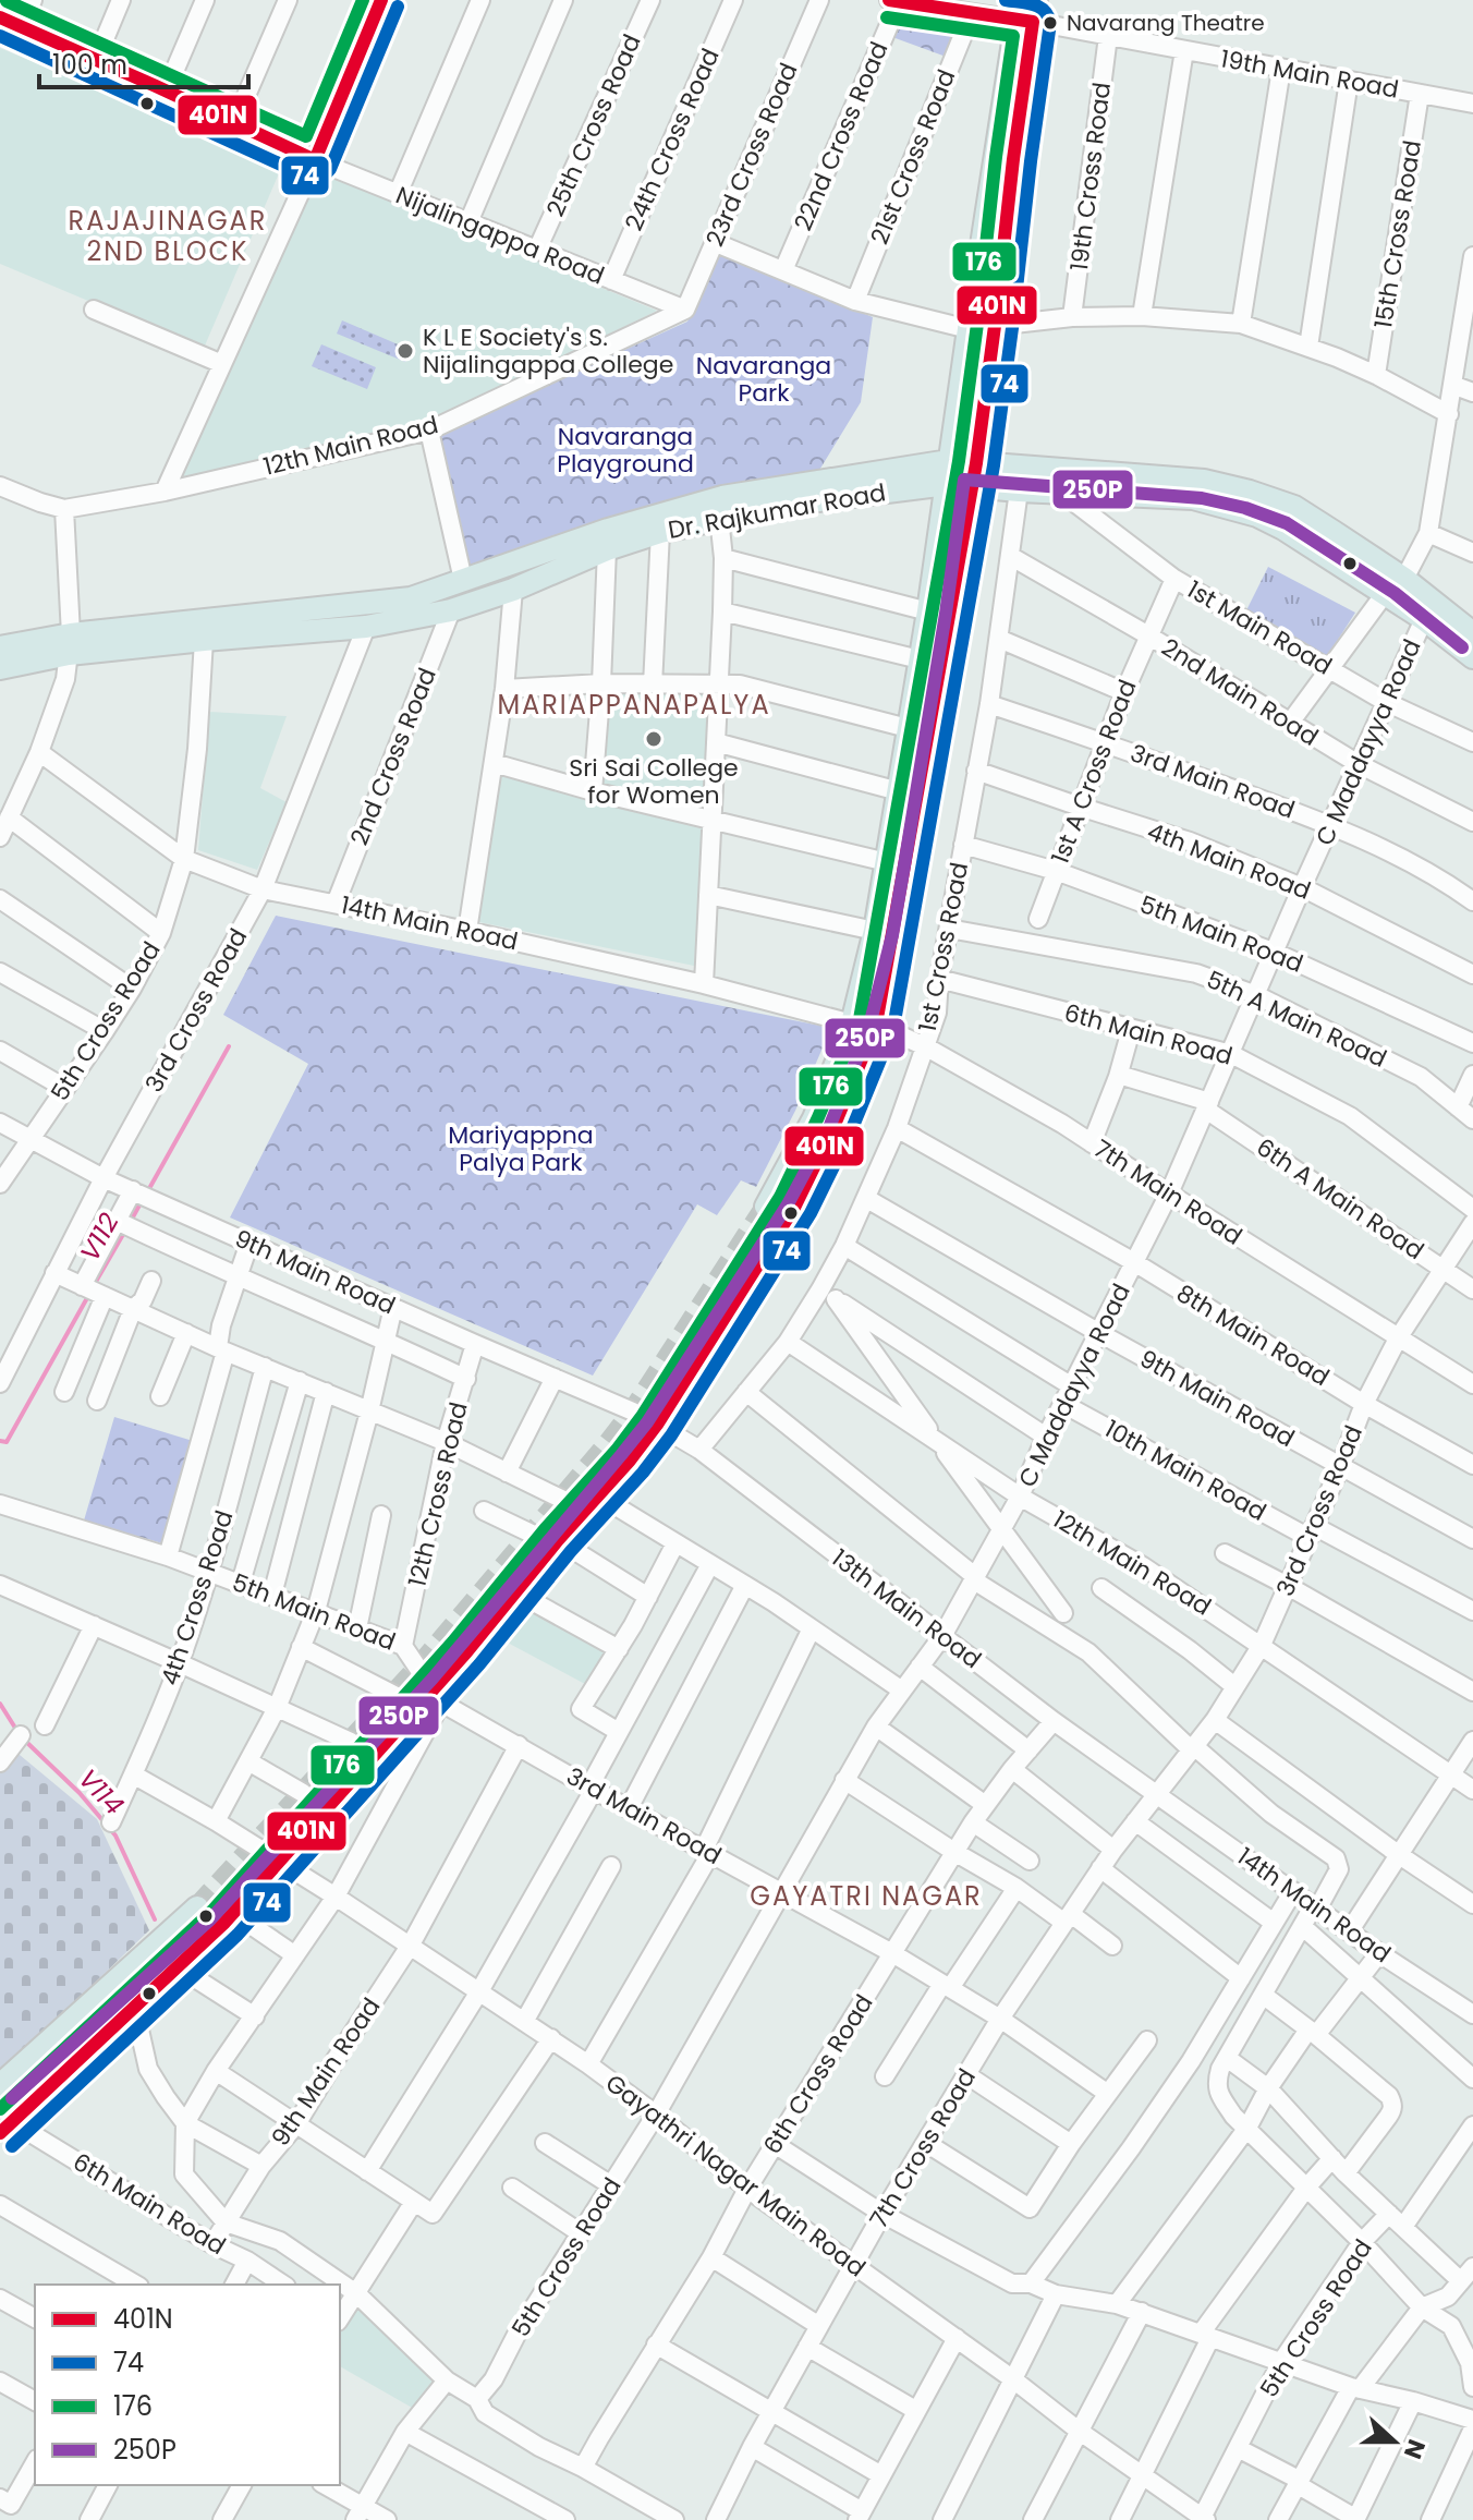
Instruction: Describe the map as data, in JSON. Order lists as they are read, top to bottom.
{
  "streets": {
    "main road": ["Dr. Rajkumar Road"],
    "street": [
      "19th Main Road",
      "25th Cross Road",
      "22nd Cross Road",
      "24th Cross Road",
      "23rd Cross Road",
      "21st Cross Road",
      "19th Cross Road",
      "15th Cross Road",
      "Nijalingappa Road",
      "12th Main Road",
      "1st Main Road",
      "2nd Main Road",
      "C Maddayya Road",
      "2nd Cross Road",
      "1st A Cross Road",
      "3rd Main Road",
      "4th Main Road",
      "14th Main Road",
      "5th Main Road",
      "1st Cross Road",
      "3rd Cross Road",
      "5th A Main Road",
      "5th Cross Road",
      "6th Main Road",
      "7th Main Road",
      "6th A Main Road",
      "9th Main Road",
      "8th Main Road",
      "10th Main Road",
      "12th Cross Road",
      "4th Cross Road",
      "13th Main Road",
      "6th Cross Road",
      "7th Cross Road",
      "Gayathri Nagar Main Road"
    ]
  },
  "crossings": [
    ["19th Main Road", "22nd Cross Road"],
    ["19th Main Road", "21st Cross Road"],
    ["19th Main Road", "19th Cross Road"],
    ["19th Main Road", "15th Cross Road"],
    ["25th Cross Road", "Nijalingappa Road"],
    ["24th Cross Road", "Nijalingappa Road"],
    ["23rd Cross Road", "Nijalingappa Road"],
    ["23rd Cross Road", "12th Main Road"],
    ["Nijalingappa Road", "12th Main Road"],
    ["12th Main Road", "C Maddayya Road"],
    ["12th Main Road", "1st Cross Road"],
    ["12th Main Road", "3rd Cross Road"],
    ["Dr. Rajkumar Road", "1st Main Road"],
    ["Dr. Rajkumar Road", "C Maddayya Road"],
    ["Dr. Rajkumar Road", "2nd Cross Road"],
    ["Dr. Rajkumar Road", "1st Cross Road"],
    ["Dr. Rajkumar Road", "3rd Cross Road"],
    ["Dr. Rajkumar Road", "5th Cross Road"],
    ["1st Main Road", "C Maddayya Road"],
    ["1st Main Road", "1st A Cross Road"],
    ["2nd Main Road", "C Maddayya Road"],
    ["2nd Main Road", "1st A Cross Road"],
    ["2nd Main Road", "1st Cross Road"],
    ["C Maddayya Road", "3rd Main Road"],
    ["C Maddayya Road", "4th Main Road"],
    ["C Maddayya Road", "5th Main Road"],
    ["C Maddayya Road", "5th A Main Road"],
    ["C Maddayya Road", "5th Cross Road"],
    ["C Maddayya Road", "6th Main Road"],
    ["C Maddayya Road", "7th Main Road"],
    ["C Maddayya Road", "6th A Main Road"],
    ["C Maddayya Road", "9th Main Road"],
    ["C Maddayya Road", "8th Main Road"],
    ["C Maddayya Road", "10th Main Road"],
    ["C Maddayya Road", "13th Main Road"],
    ["C Maddayya Road", "Gayathri Nagar Main Road"],
    ["2nd Cross Road", "14th Main Road"],
    ["1st A Cross Road", "3rd Main Road"],
    ["1st A Cross Road", "4th Main Road"],
    ["1st A Cross Road", "5th Main Road"],
    ["3rd Main Road", "5th Main Road"],
    ["3rd Main Road", "1st Cross Road"],
    ["3rd Main Road", "9th Main Road"],
    ["3rd Main Road", "6th Cross Road"],
    ["3rd Main Road", "7th Cross Road"],
    ["4th Main Road", "1st Cross Road"],
    ["14th Main Road", "3rd Cross Road"],
    ["14th Main Road", "5th Cross Road"],
    ["14th Main Road", "7th Main Road"],
    ["14th Main Road", "13th Main Road"],
    ["14th Main Road", "7th Cross Road"],
    ["5th Main Road", "1st Cross Road"],
    ["5th Main Road", "12th Cross Road"],
    ["5th Main Road", "4th Cross Road"],
    ["1st Cross Road", "5th A Main Road"],
    ["1st Cross Road", "6th Main Road"],
    ["1st Cross Road", "7th Main Road"],
    ["1st Cross Road", "9th Main Road"],
    ["1st Cross Road", "8th Main Road"],
    ["1st Cross Road", "13th Main Road"],
    ["3rd Cross Road", "7th Main Road"],
    ["3rd Cross Road", "6th A Main Road"],
    ["3rd Cross Road", "9th Main Road"],
    ["3rd Cross Road", "8th Main Road"],
    ["3rd Cross Road", "10th Main Road"],
    ["3rd Cross Road", "13th Main Road"],
    ["3rd Cross Road", "7th Cross Road"],
    ["5th Cross Road", "9th Main Road"],
    ["5th Cross Road", "Gayathri Nagar Main Road"],
    ["6th Main Road", "9th Main Road"],
    ["9th Main Road", "12th Cross Road"],
    ["9th Main Road", "Gayathri Nagar Main Road"],
    ["13th Main Road", "6th Cross Road"],
    ["13th Main Road", "7th Cross Road"],
    ["6th Cross Road", "Gayathri Nagar Main Road"],
    ["7th Cross Road", "Gayathri Nagar Main Road"]
  ],
  "districts": ["RAJAJINAGAR 2ND BLOCK", "MARIAPPANAPALYA", "GAYATRI NAGAR"],
  "water": ["V112", "V114"],
  "parks": ["Navaranga Park", "Navaranga Playground", "Mariyappna Palya Park"],
  "places": ["Navarang Theatre", "K L E Society's S. Nijalingappa College", "Sri Sai College for Women"],
  "lines": [
    "transit line 401N",
    "transit line 74",
    "transit line 176",
    "transit line 250P"
  ],
  "legend": [
    "401N",
    "74",
    "176",
    "250P"
  ],
  "scale_bar": "100 m",
  "north": "right"
}
